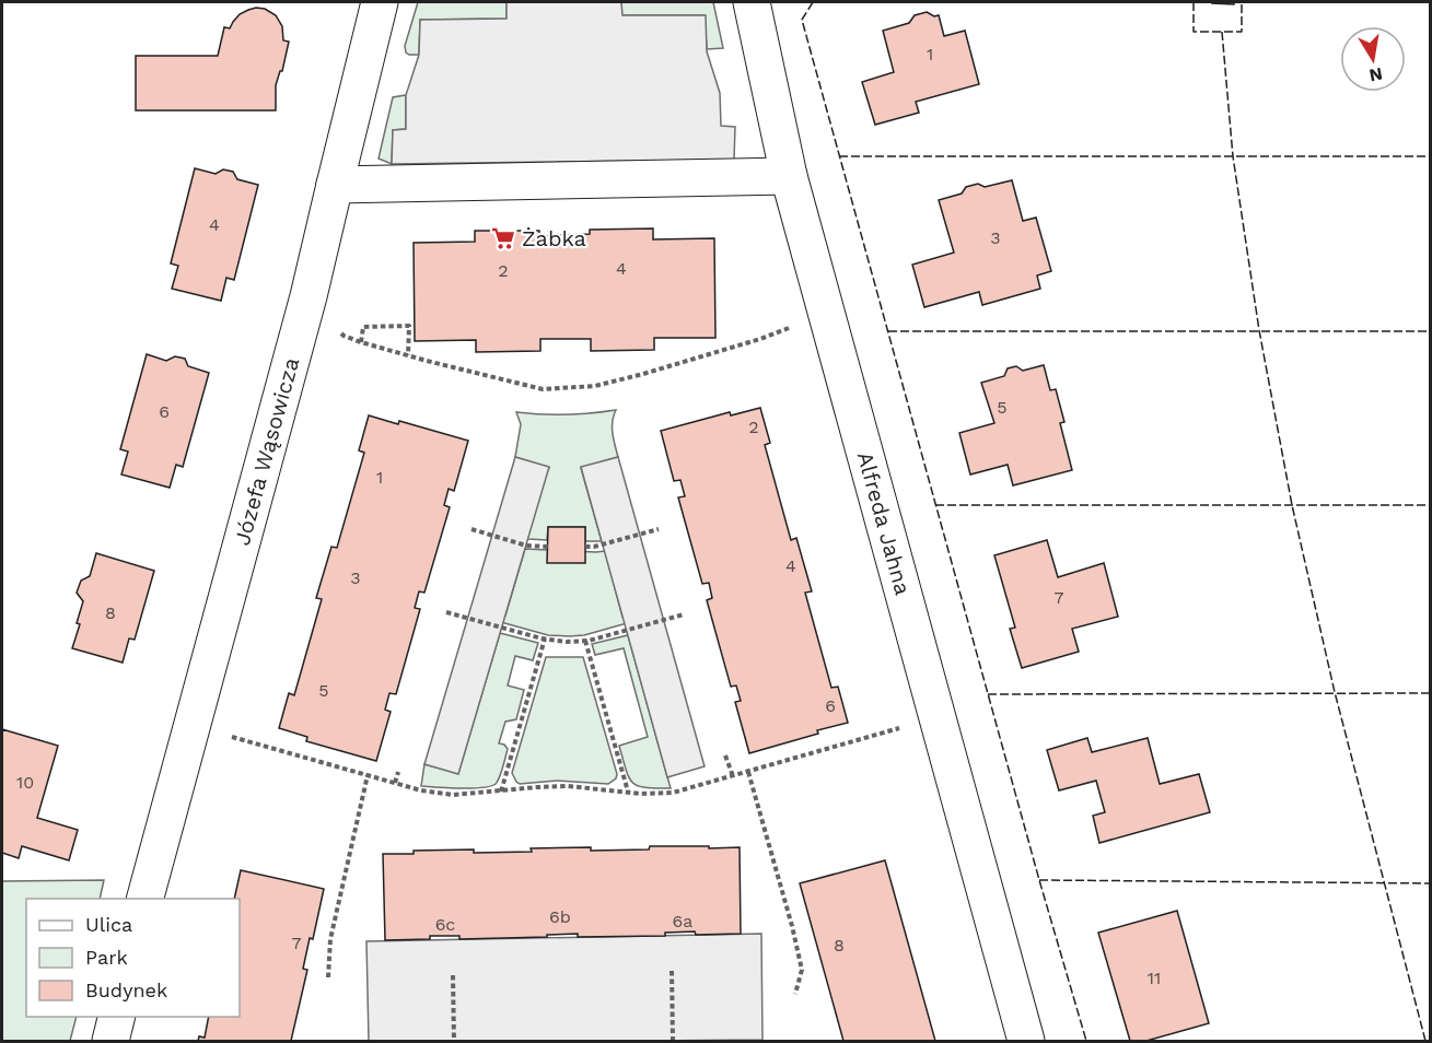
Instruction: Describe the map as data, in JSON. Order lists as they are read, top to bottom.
{
  "streets": {
    "street": ["Józefa Wąsowicza", "Alfreda Jahna"]
  },
  "places": {
    "supermarket": ["Żabka"]
  },
  "house_numbers": [
    "1",
    "4",
    "3",
    "4",
    "2",
    "5",
    "6",
    "2",
    "1",
    "4",
    "3",
    "7",
    "8",
    "5",
    "6",
    "10",
    "6b",
    "6a",
    "6c",
    "7",
    "8",
    "11"
  ],
  "legend": ["Ulica", "Park", "Budynek"],
  "north": "bottom"
}
